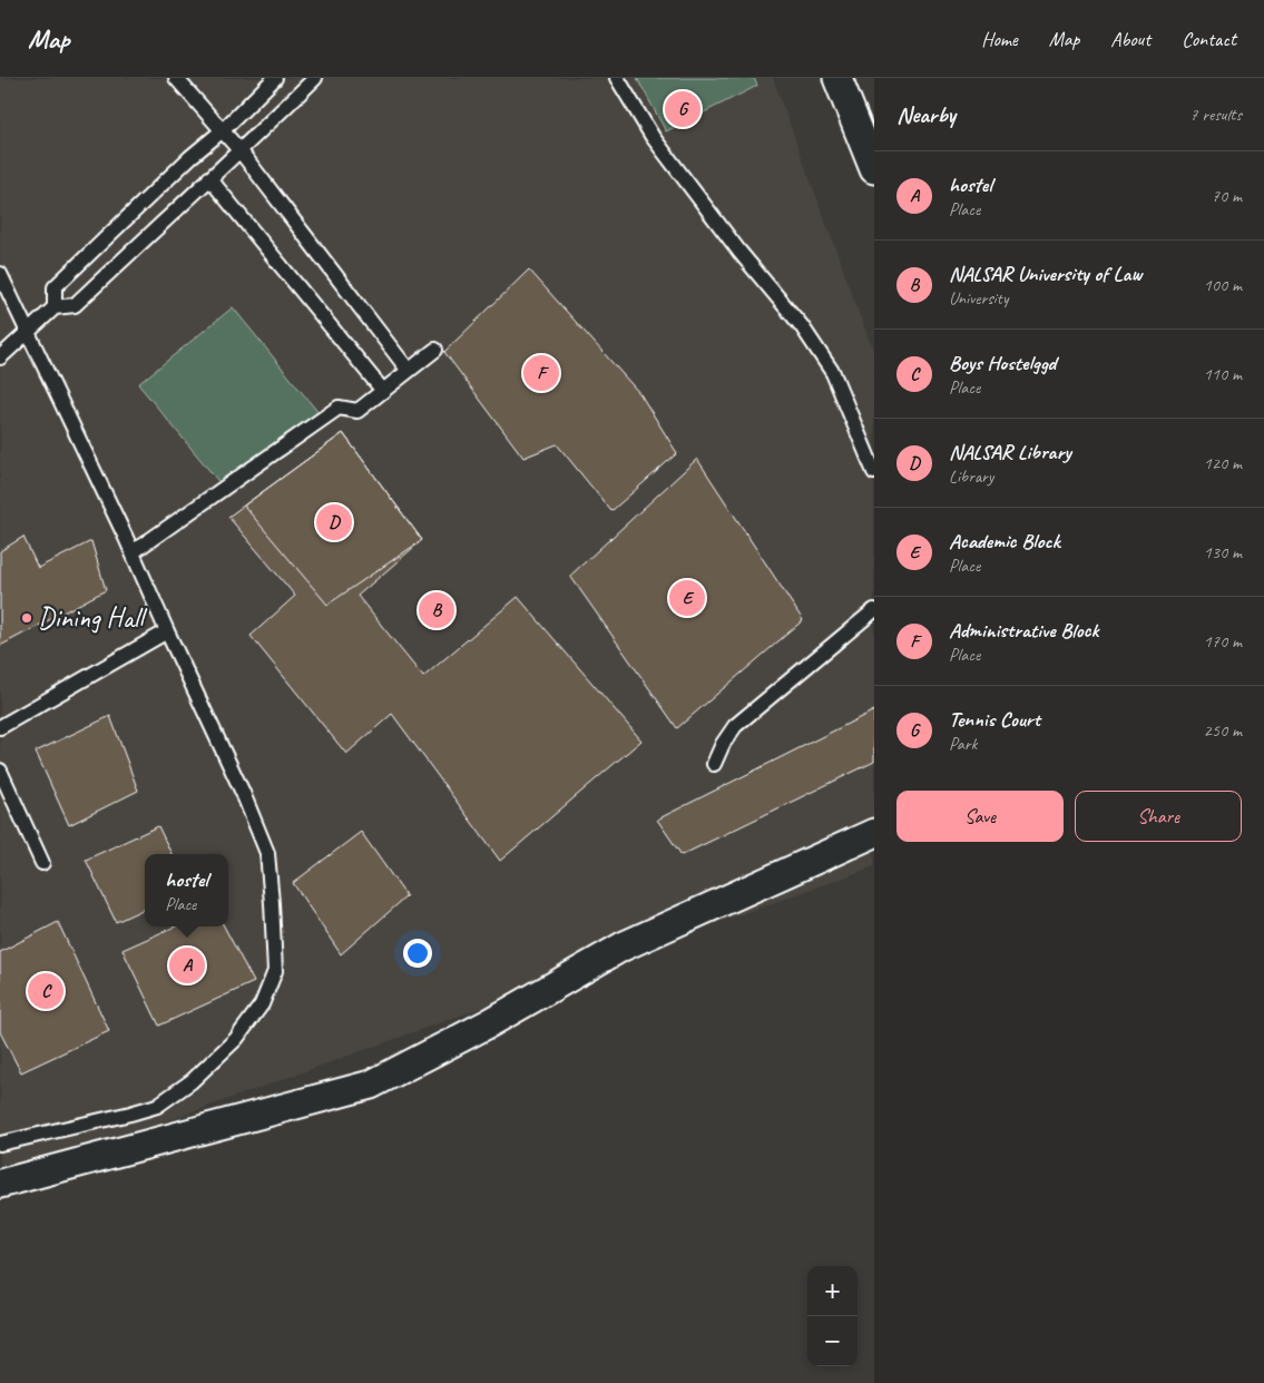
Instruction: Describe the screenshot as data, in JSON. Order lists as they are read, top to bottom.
{
  "places": ["Dining Hall"],
  "page": {
    "header": "Map",
    "nav": [
      "Home",
      "Map",
      "About",
      "Contact"
    ],
    "heading": ["Nearby", "7 results"],
    "pins": [
      "G",
      "F",
      "D",
      "E",
      "B",
      "A",
      "C"
    ],
    "list": [
      {
        "mark": "A",
        "name": "hostel",
        "note": "Place",
        "value": "70 m"
      },
      {
        "mark": "B",
        "name": "NALSAR University of Law",
        "note": "University",
        "value": "100 m"
      },
      {
        "mark": "C",
        "name": "Boys Hostelggd",
        "note": "Place",
        "value": "110 m"
      },
      {
        "mark": "D",
        "name": "NALSAR Library",
        "note": "Library",
        "value": "120 m"
      },
      {
        "mark": "E",
        "name": "Academic Block",
        "note": "Place",
        "value": "130 m"
      },
      {
        "mark": "F",
        "name": "Administrative Block",
        "note": "Place",
        "value": "170 m"
      },
      {
        "mark": "G",
        "name": "Tennis Court",
        "note": "Park",
        "value": "250 m"
      }
    ],
    "buttons": ["Save", "Share"],
    "popup": ["hostel", "Place"],
    "map_buttons": ["+", "−"]
  }
}
